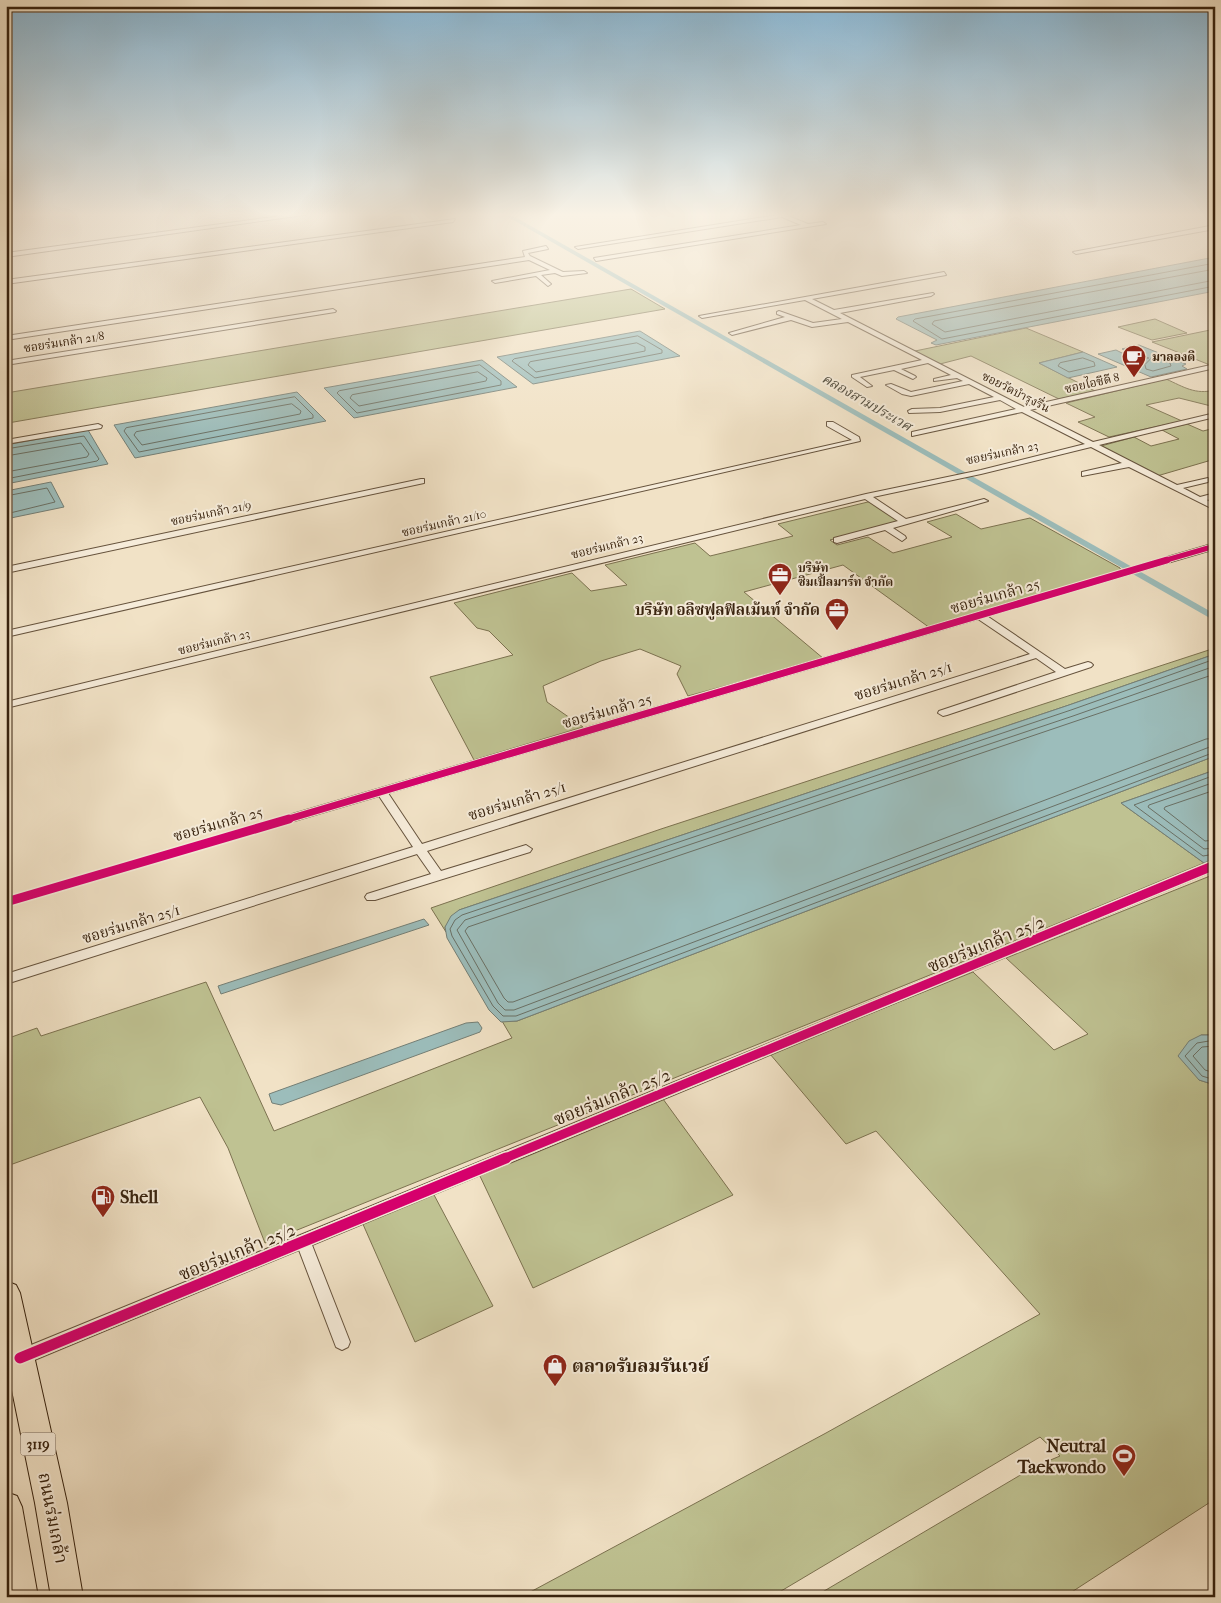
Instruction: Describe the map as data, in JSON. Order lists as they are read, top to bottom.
{
  "streets": {
    "main road": ["3119", "ถนนร่มเกล้า"],
    "street": [
      "ซอยร่มเกล้า 21/8",
      "ซอยไอซีดี 8",
      "ซอยวัดบำรุงรื่น",
      "ซอยร่มเกล้า 23",
      "ซอยร่มเกล้า 21/9",
      "ซอยร่มเกล้า 21/10",
      "ซอยร่มเกล้า 25",
      "ซอยร่มเกล้า 25/1",
      "ซอยร่มเกล้า 25/2"
    ]
  },
  "crossings": [
    ["ซอยไอซีดี 8", "ซอยวัดบำรุงรื่น"],
    ["ซอยวัดบำรุงรื่น", "ซอยร่มเกล้า 23"],
    ["ซอยร่มเกล้า 25/2", "ถนนร่มเกล้า"]
  ],
  "water": ["คลองสามประเวศ"],
  "places": {
    "cafe": ["มาลองดิ"],
    "office": ["บริษัท ซิมเปิ้ลมาร์ท จำกัด", "บริษัท อลิซฟูลฟิลเม้นท์ จำกัด"],
    "fuel station": ["Shell"],
    "shop": ["ตลาดรับลมรันเวย์"],
    "sports": ["Neutral Taekwondo"]
  }
}
